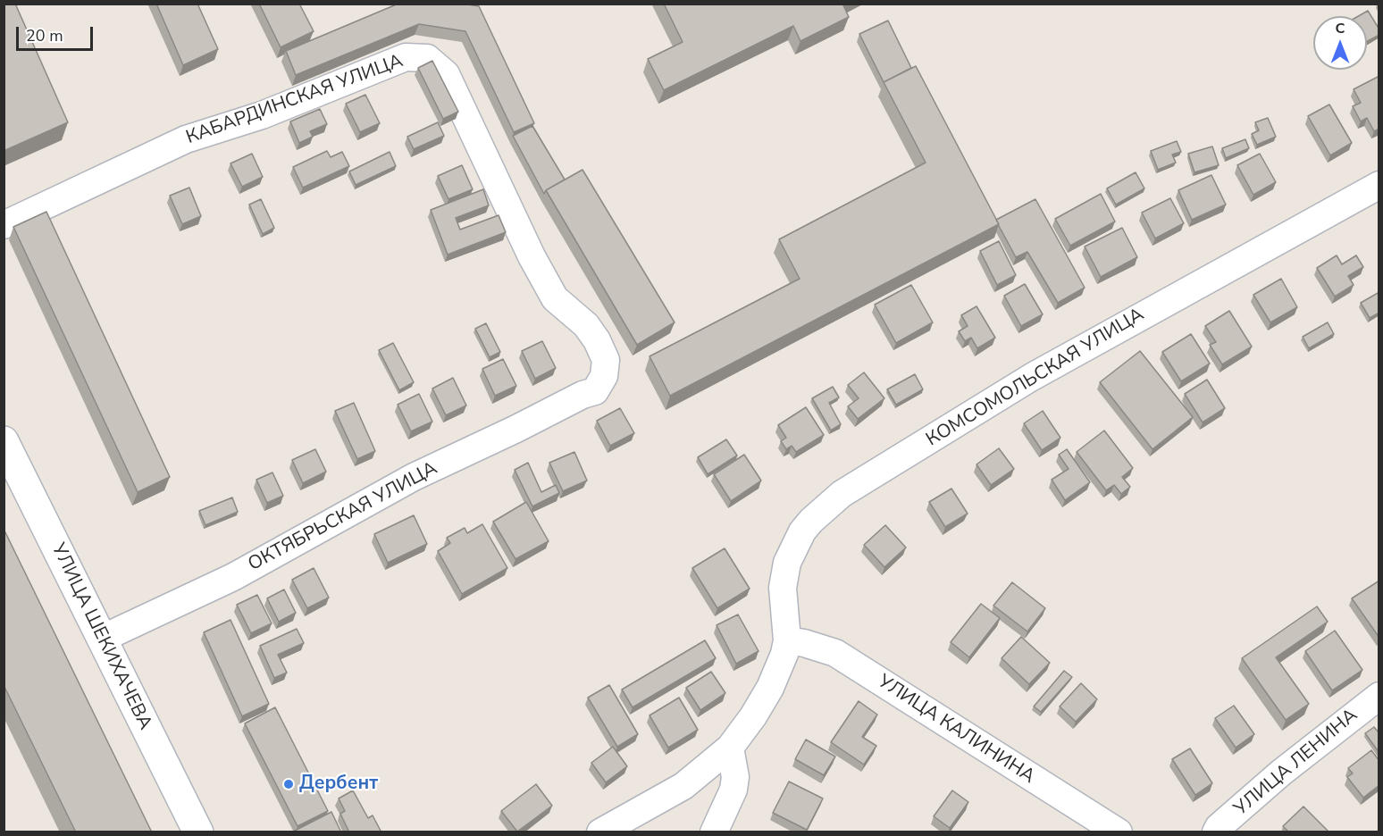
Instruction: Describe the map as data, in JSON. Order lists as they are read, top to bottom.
{
  "streets": {
    "street": [
      "КАБАРДИНСКАЯ УЛИЦА",
      "КОМСОМОЛЬСКАЯ УЛИЦА",
      "ОКТЯБРЬСКАЯ УЛИЦА",
      "УЛИЦА ШЕКИХАЧЕВА",
      "УЛИЦА КАЛИНИНА",
      "УЛИЦА ЛЕНИНА"
    ]
  },
  "crossings": [
    ["КАБАРДИНСКАЯ УЛИЦА", "ОКТЯБРЬСКАЯ УЛИЦА"],
    ["КОМСОМОЛЬСКАЯ УЛИЦА", "УЛИЦА КАЛИНИНА"],
    ["ОКТЯБРЬСКАЯ УЛИЦА", "УЛИЦА ШЕКИХАЧЕВА"]
  ],
  "places": ["Дербент"],
  "scale_bar": "20 m",
  "north": "top"
}
